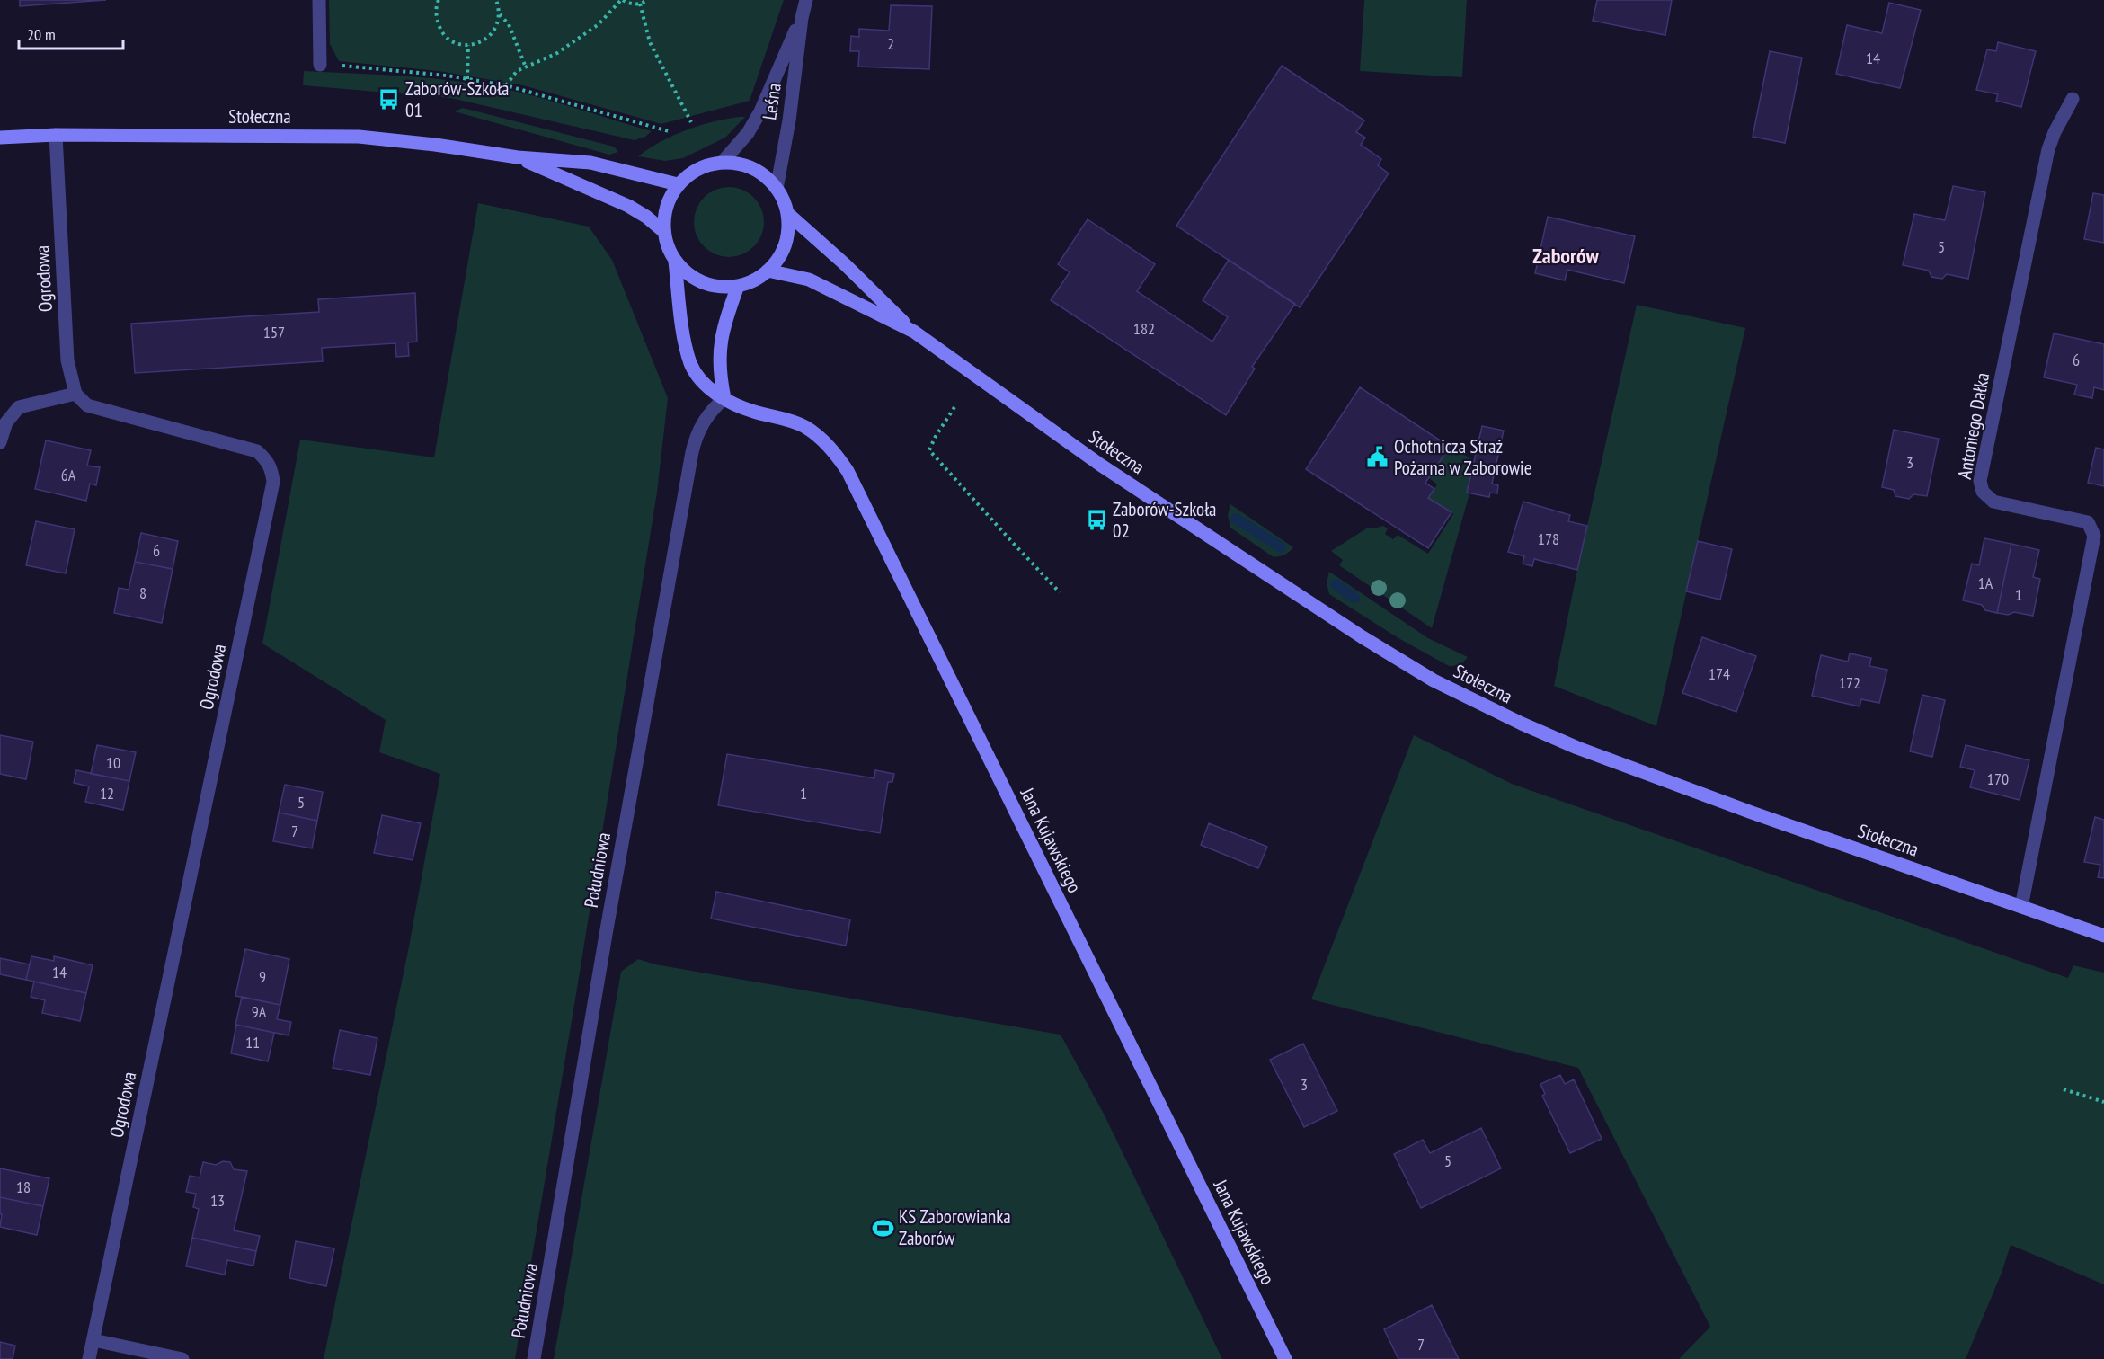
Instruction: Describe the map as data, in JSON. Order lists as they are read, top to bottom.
{
  "streets": {
    "main road": ["Stołeczna", "Jana Kujawskiego"],
    "street": [
      "Leśna",
      "Ogrodowa",
      "Antoniego Dałka",
      "Południowa"
    ]
  },
  "crossings": [
    ["Leśna", "Stołeczna"],
    ["Leśna", "Jana Kujawskiego"],
    ["Stołeczna", "Ogrodowa"],
    ["Stołeczna", "Antoniego Dałka"],
    ["Stołeczna", "Jana Kujawskiego"],
    ["Jana Kujawskiego", "Południowa"]
  ],
  "districts": ["Zaborów"],
  "places": {
    "bus stop": ["Zaborów-Szkoła 01", "Zaborów-Szkoła 02"],
    "public building": ["Ochotnicza Straż Pożarna w Zaborowie"],
    "sports": ["KS Zaborowianka Zaborów"]
  },
  "house_numbers": [
    "2",
    "14",
    "5",
    "182",
    "157",
    "6",
    "3",
    "6A",
    "178",
    "6",
    "1A",
    "8",
    "1",
    "174",
    "172",
    "10",
    "170",
    "12",
    "1",
    "5",
    "7",
    "14",
    "9",
    "9A",
    "11",
    "3",
    "5",
    "18",
    "13",
    "7"
  ],
  "scale_bar": "20 m"
}
